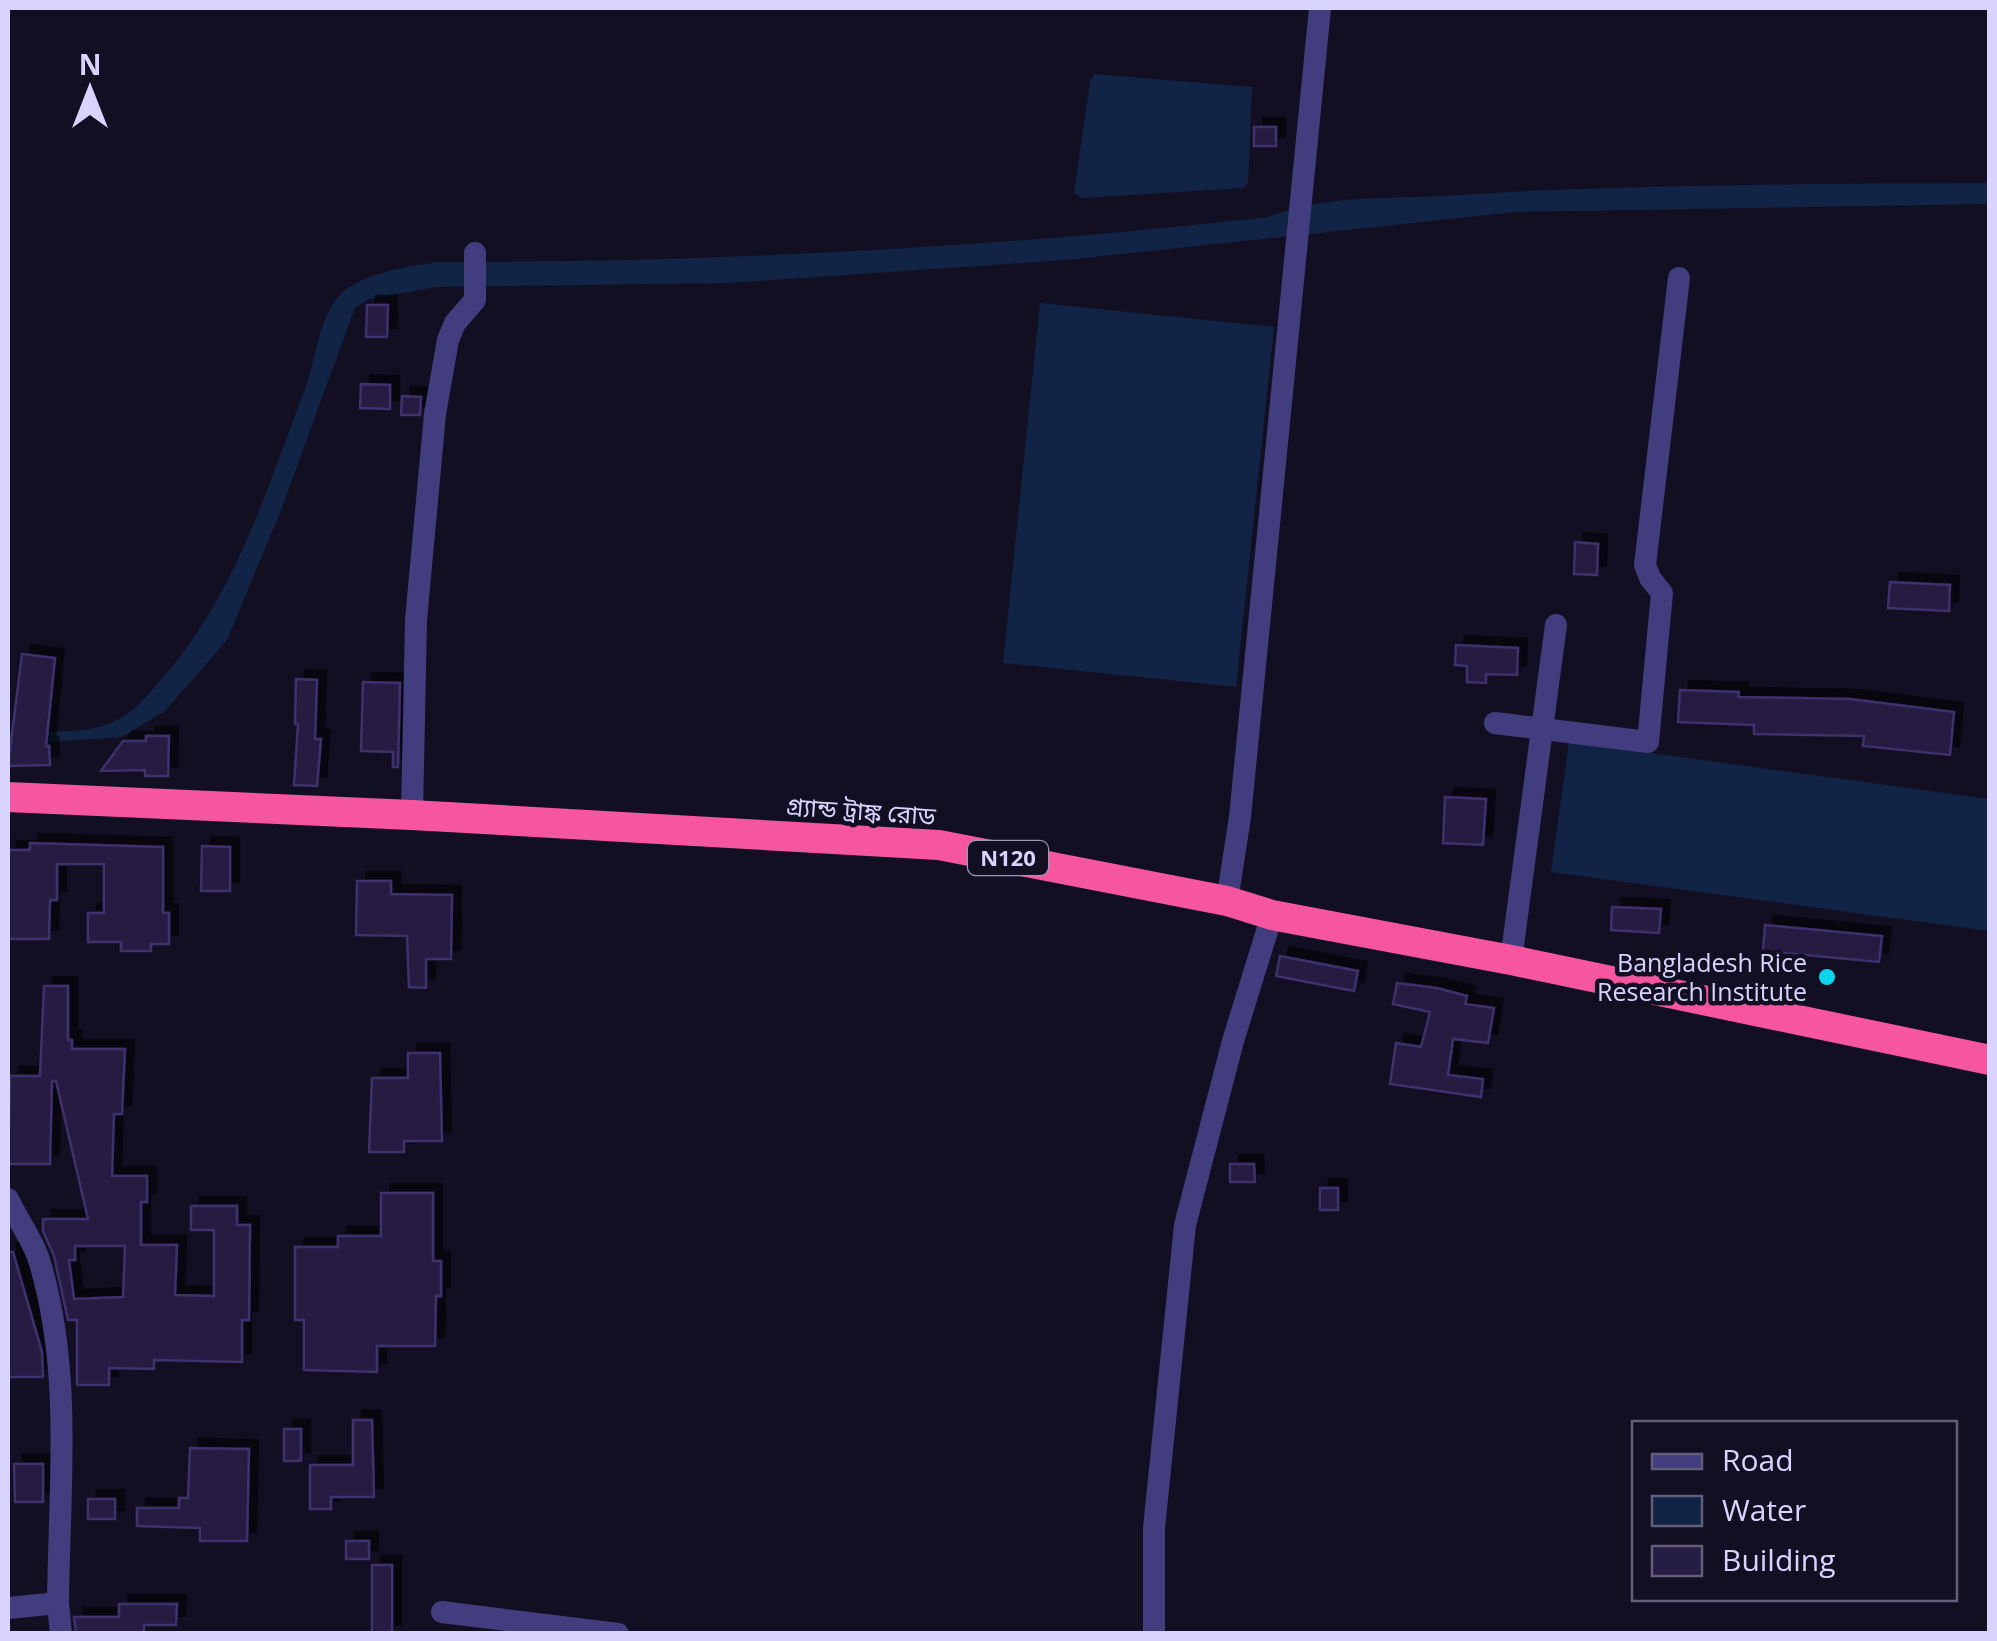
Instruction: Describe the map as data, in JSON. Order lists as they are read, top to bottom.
{
  "streets": {
    "highway": ["গ্র্যান্ড ট্রাঙ্ক রোড", "N120"]
  },
  "places": ["Bangladesh Rice Research Institute"],
  "legend": ["Road", "Water", "Building"],
  "north": "top"
}
